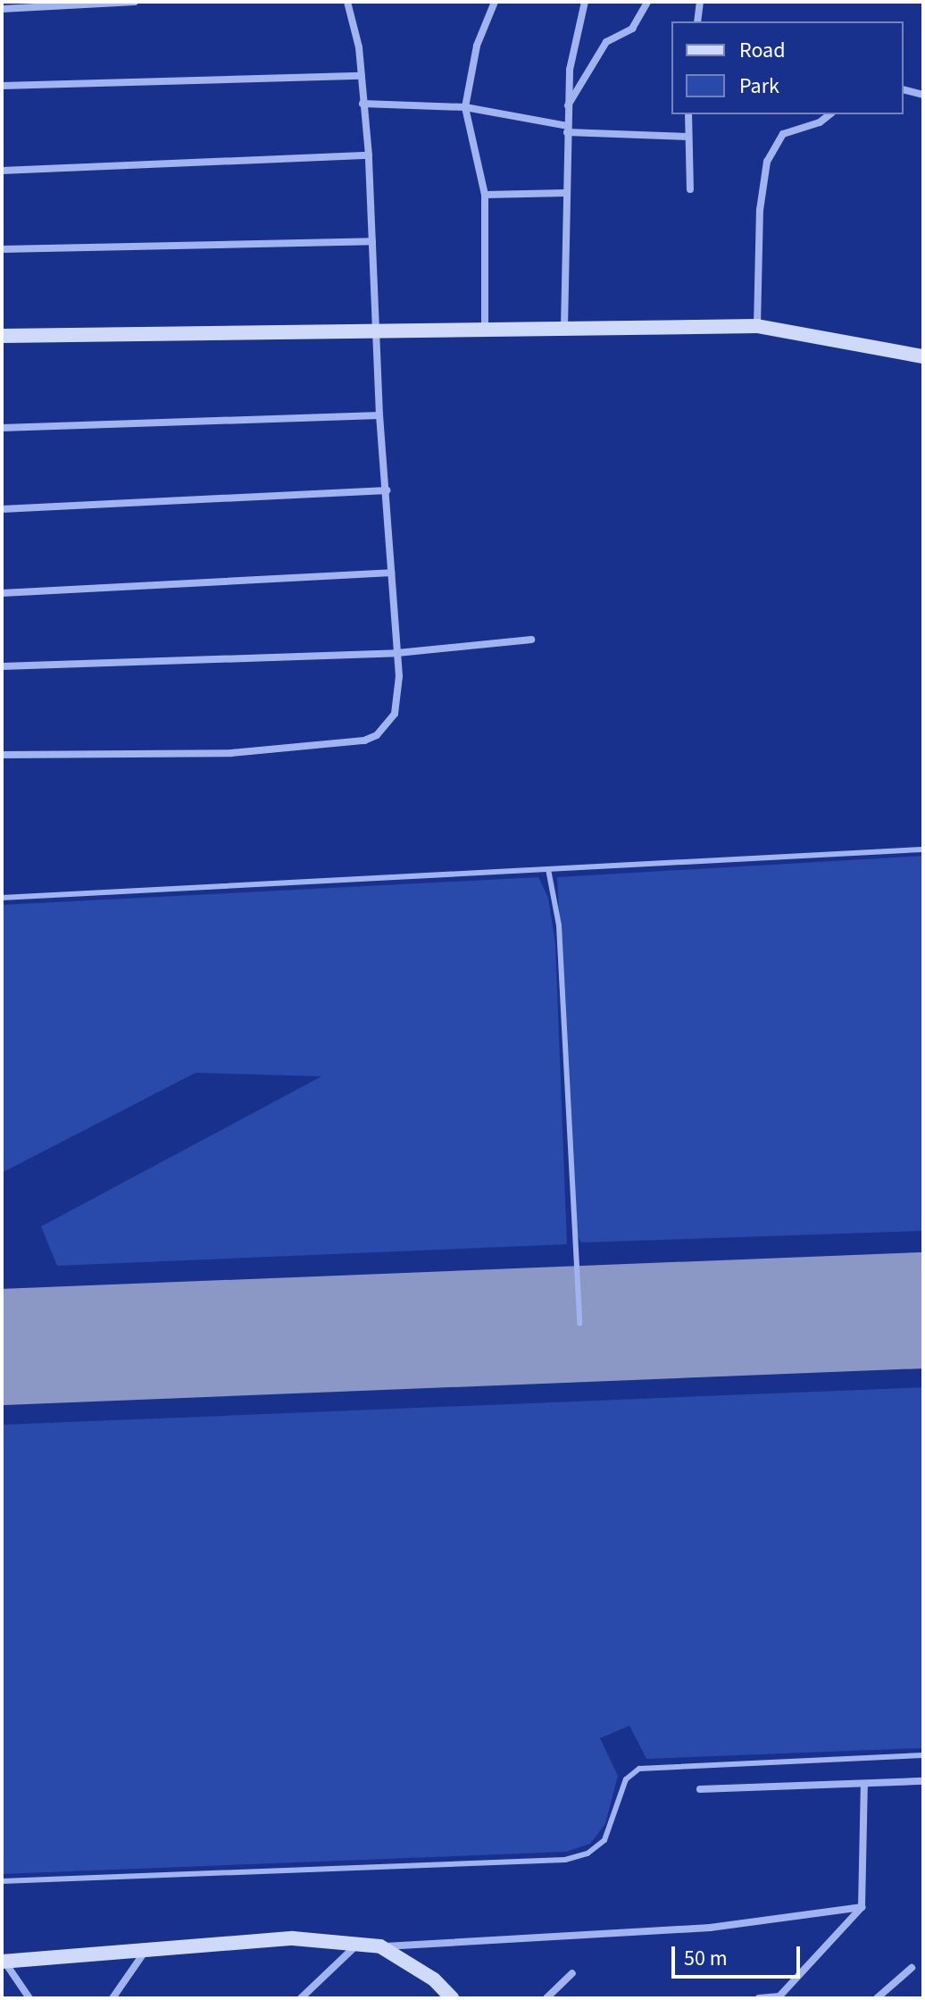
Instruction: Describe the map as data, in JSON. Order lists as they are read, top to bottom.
{
  "legend": ["Road", "Park"],
  "scale_bar": "50 m"
}
